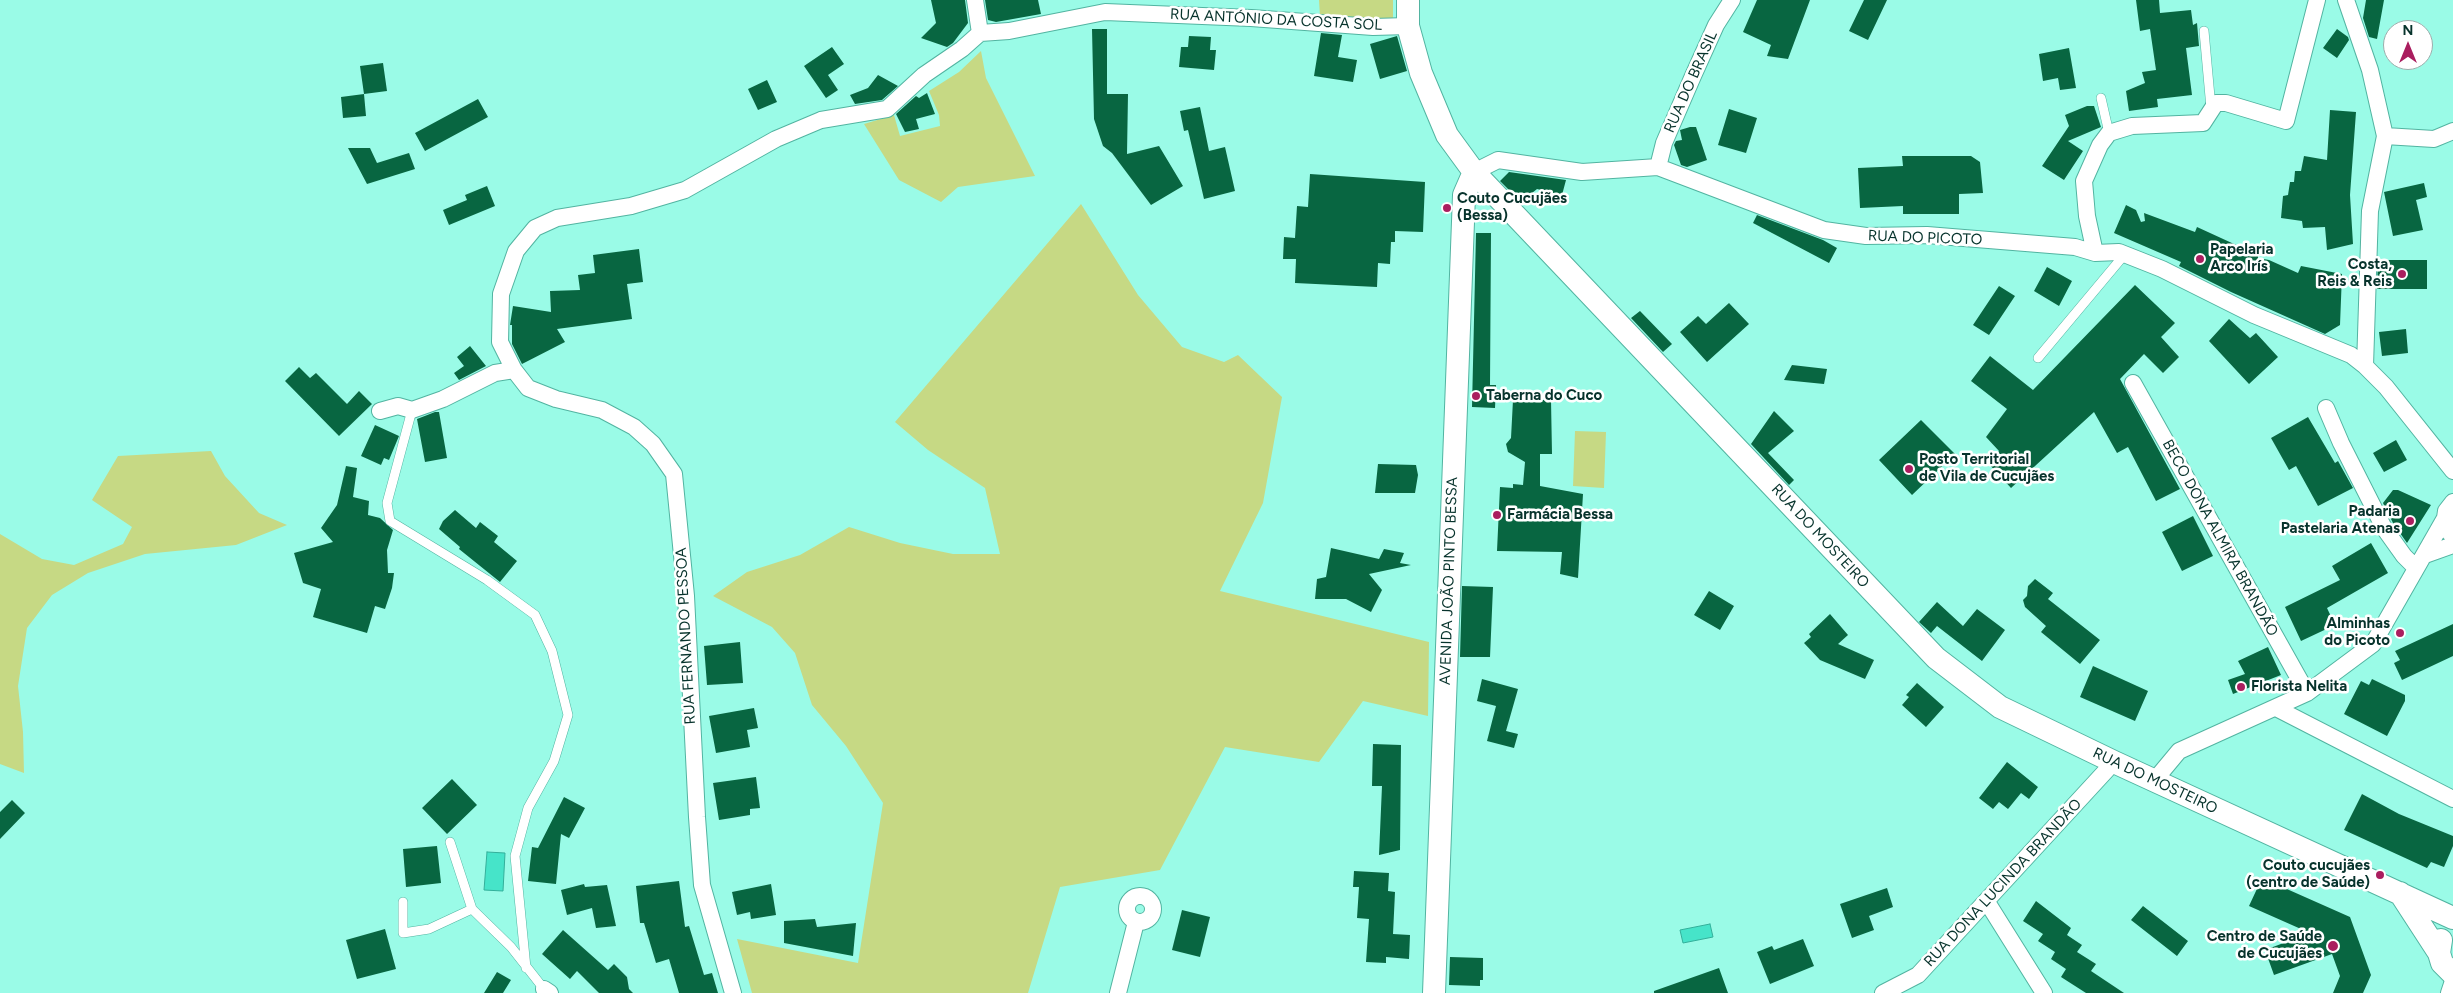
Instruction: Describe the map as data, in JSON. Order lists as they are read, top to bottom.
{
  "streets": {
    "main road": ["RUA DO MOSTEIRO", "AVENIDA JOÃO PINTO BESSA"],
    "street": [
      "RUA ANTÓNIO DA COSTA SOL",
      "RUA DO BRASIL",
      "RUA DO PICOTO",
      "BECO DONA ALMIRA BRANDÃO",
      "RUA FERNANDO PESSOA",
      "RUA DONA LUCINDA BRANDÃO"
    ]
  },
  "crossings": [
    ["RUA ANTÓNIO DA COSTA SOL", "RUA DO MOSTEIRO"],
    ["RUA DO BRASIL", "RUA DO PICOTO"],
    ["RUA DO PICOTO", "RUA DO MOSTEIRO"],
    ["RUA DO PICOTO", "AVENIDA JOÃO PINTO BESSA"],
    ["RUA DO MOSTEIRO", "AVENIDA JOÃO PINTO BESSA"],
    ["RUA DO MOSTEIRO", "RUA DONA LUCINDA BRANDÃO"]
  ],
  "places": [
    "Couto Cucujães (Bessa)",
    "Papelaria Arco Irís",
    "Costa, Reis & Reis",
    "Taberna do Cuco",
    "Posto Territorial de Vila de Cucujães",
    "Farmácia Bessa",
    "Padaria Pastelaria Atenas",
    "Alminhas do Picoto",
    "Florista Nelita",
    "Couto cucujães (centro de Saúde)",
    "Centro de Saúde de Cucujães"
  ],
  "north": "top"
}
